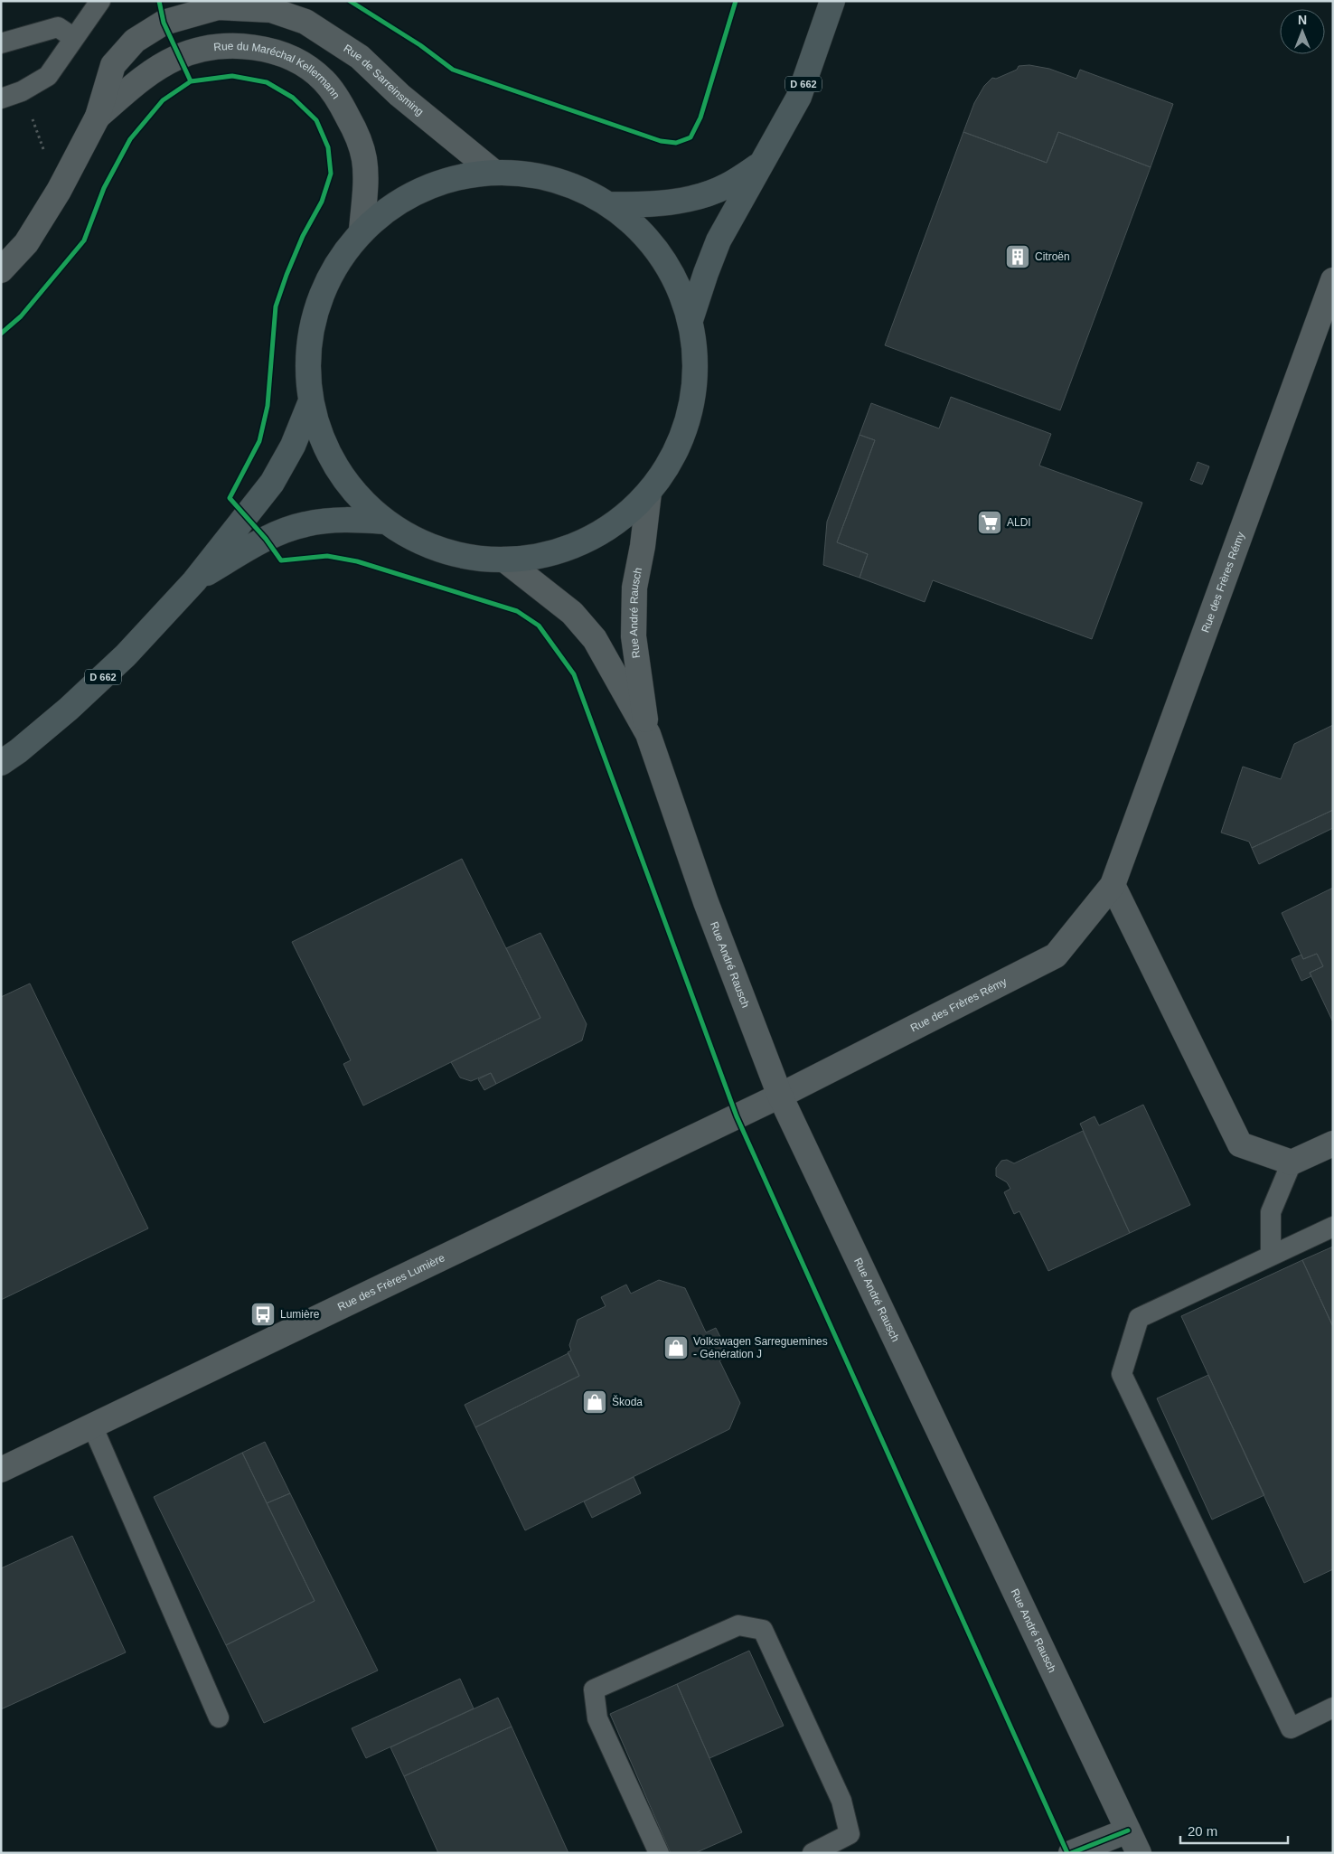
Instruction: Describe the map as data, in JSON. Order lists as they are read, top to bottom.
{
  "streets": {
    "main road": ["D 662"],
    "street": [
      "Rue du Maréchal Kellermann",
      "Rue de Sarreinsming",
      "Rue des Frères Rémy",
      "Rue André Rausch",
      "Rue des Frères Lumière"
    ]
  },
  "crossings": [
    ["Rue du Maréchal Kellermann", "Rue de Sarreinsming"],
    ["Rue des Frères Rémy", "Rue André Rausch"],
    ["Rue des Frères Rémy", "Rue des Frères Lumière"],
    ["Rue André Rausch", "Rue des Frères Lumière"]
  ],
  "places": {
    "building": ["Citroën"],
    "supermarket": ["ALDI"],
    "bus stop": ["Lumière"],
    "shop": ["Volkswagen Sarreguemines - Génération J", "Škoda"]
  },
  "scale_bar": "20 m",
  "north": "top"
}
